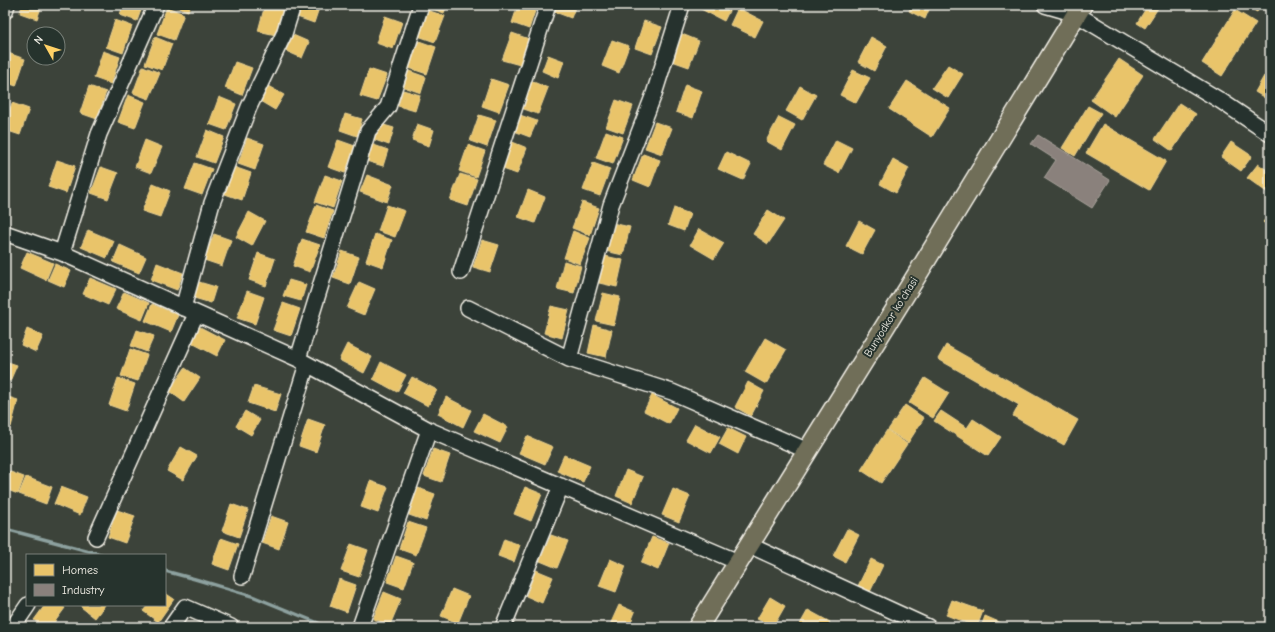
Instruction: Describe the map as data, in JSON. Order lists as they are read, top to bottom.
{
  "streets": {
    "main road": ["Bunyodkor koʻchasi"]
  },
  "legend": ["Homes", "Industry"],
  "north": "top left"
}
